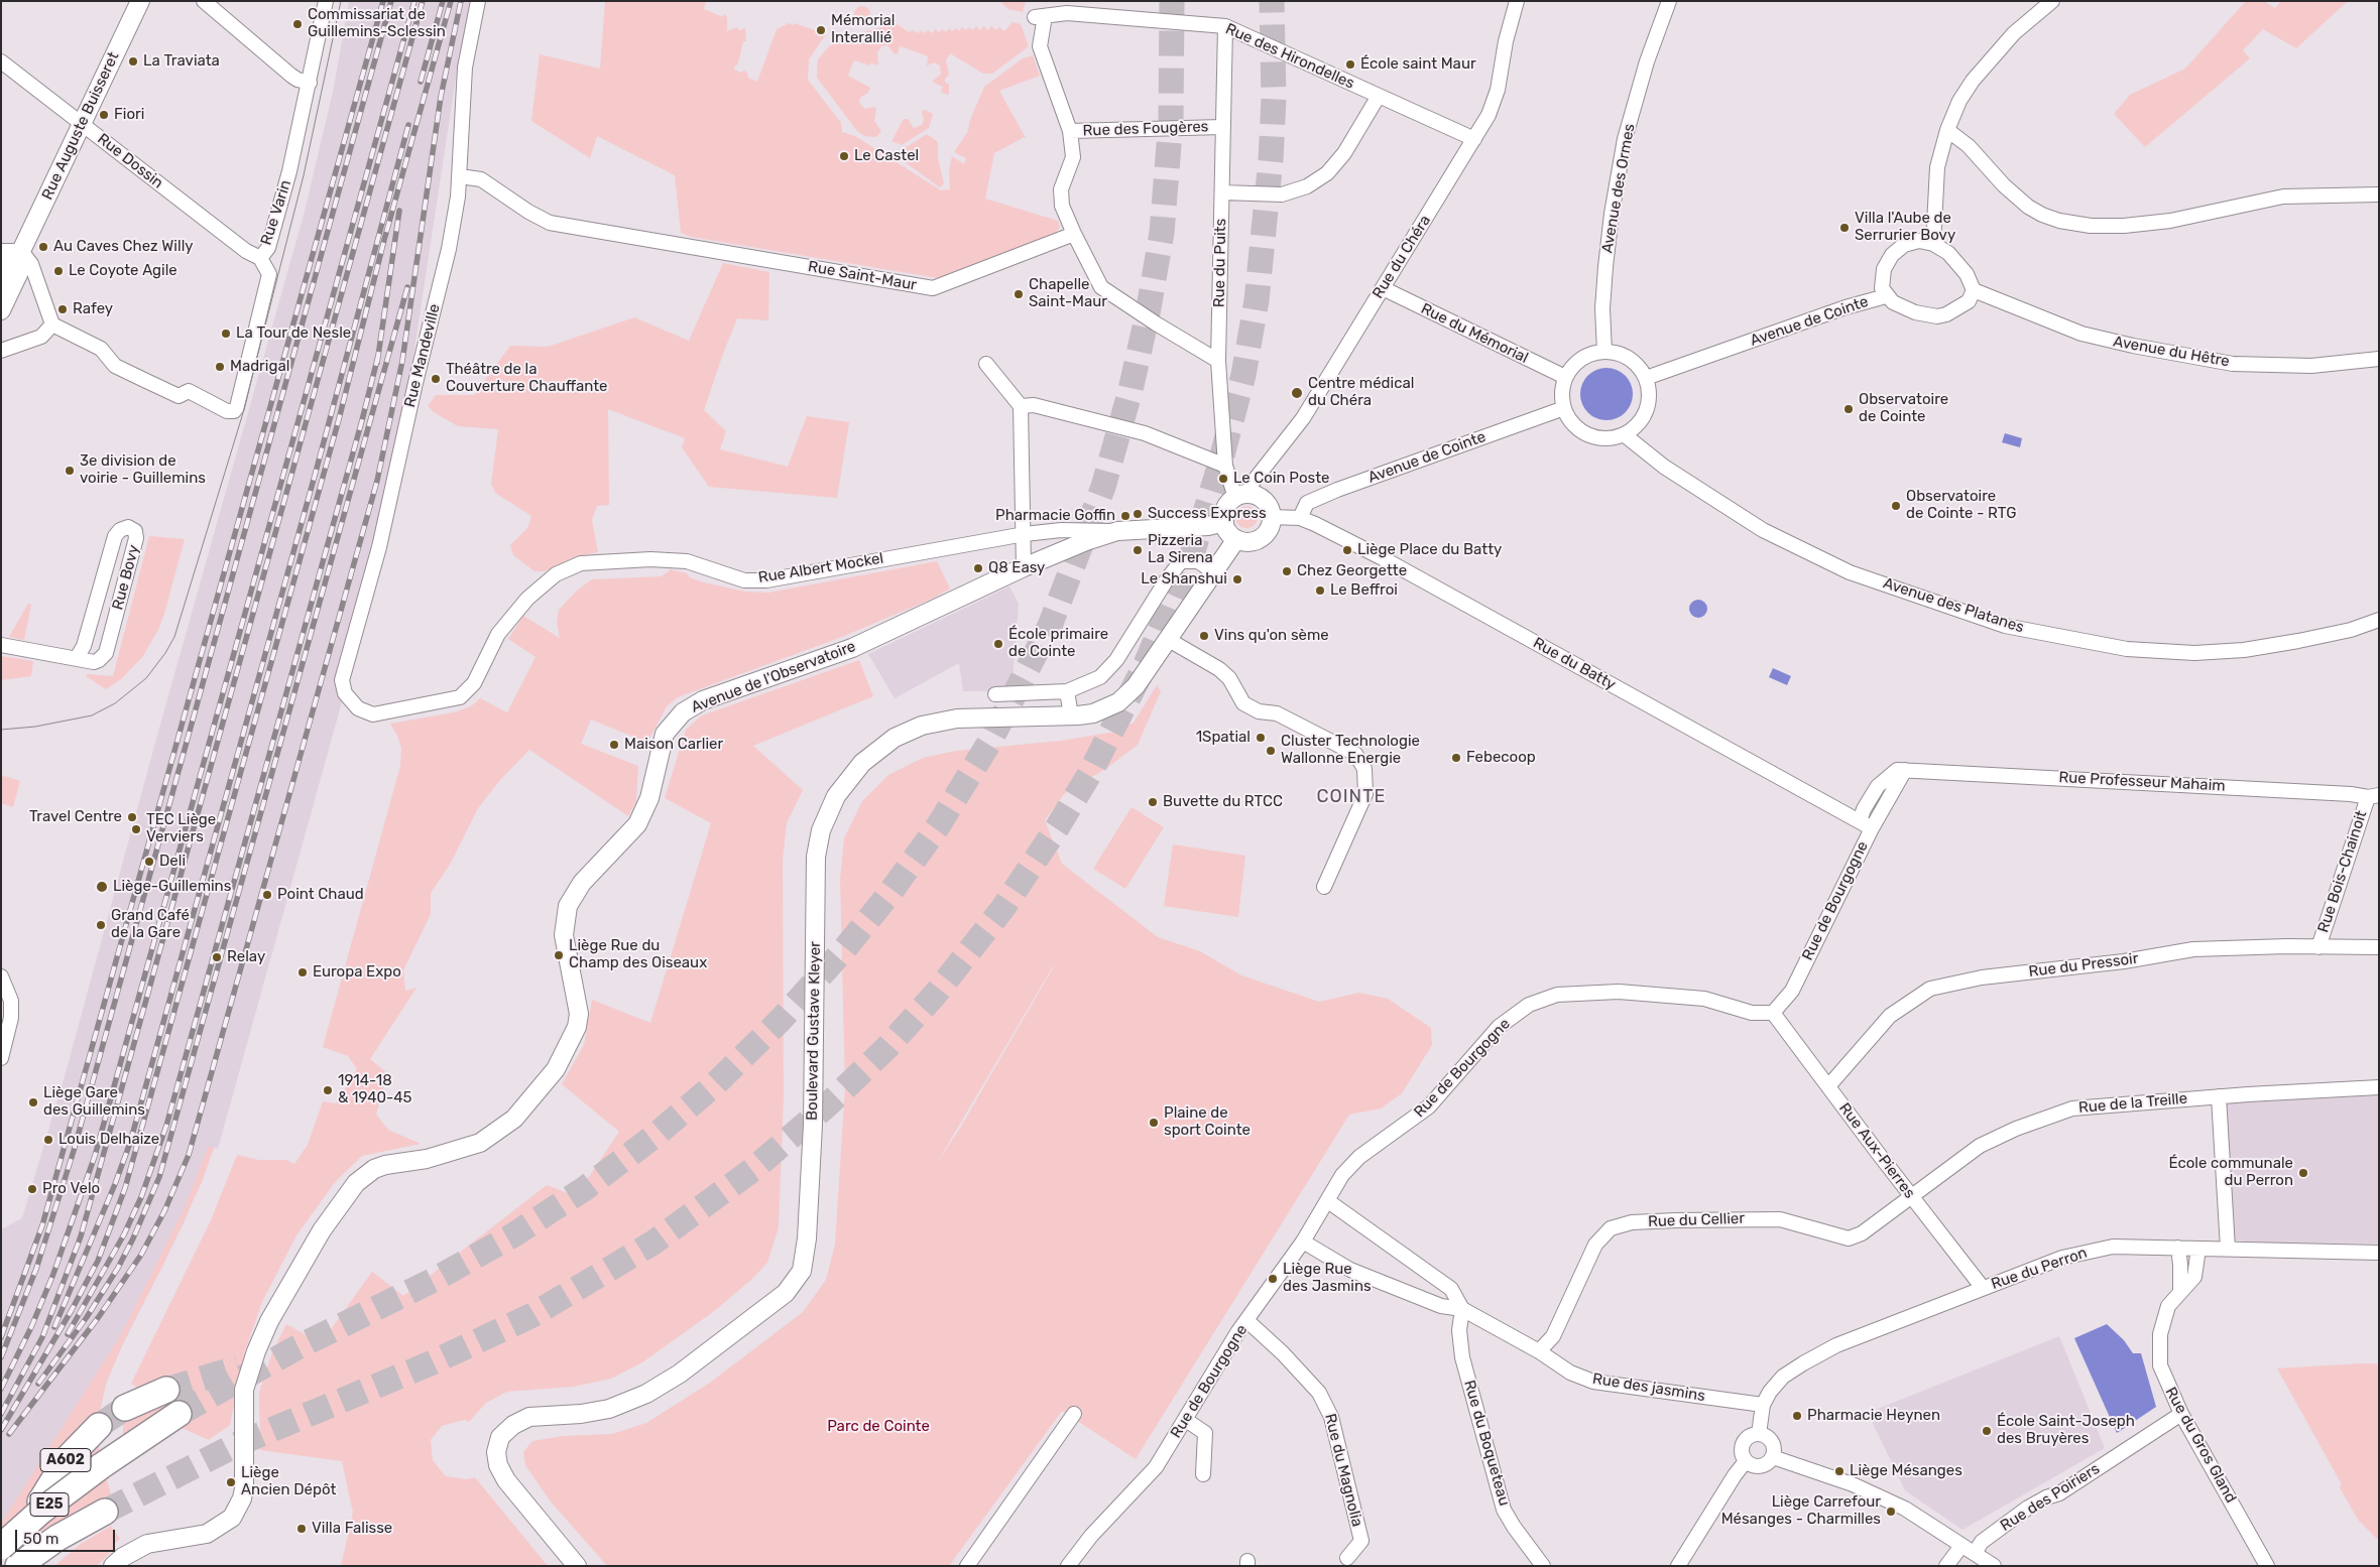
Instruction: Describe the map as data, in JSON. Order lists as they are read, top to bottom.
{
  "streets": {
    "highway": ["A602", "E25"],
    "street": [
      "Rue des Hirondelles",
      "Rue Auguste Buisseret",
      "Rue des Fougères",
      "Rue Dossin",
      "Avenue des Ormes",
      "Rue Varin",
      "Rue du Chéra",
      "Rue du Puits",
      "Rue Saint-Maur",
      "Avenue de Cointe",
      "Rue du Mémorial",
      "Avenue du Hêtre",
      "Rue Mandeville",
      "Rue Albert Mockel",
      "Rue Bovy",
      "Avenue des Platanes",
      "Rue du Batty",
      "Avenue de l'Observatoire",
      "Rue Professeur Mahaim",
      "Rue Bois-Chainoit",
      "Rue de Bourgogne",
      "Rue du Pressoir",
      "Boulevard Gustave Kleyer",
      "Rue de la Treille",
      "Rue Aux-Pierres",
      "Rue du Cellier",
      "Rue du Perron",
      "Rue des jasmins",
      "Rue du Boqueteau",
      "Rue du Gros Gland",
      "Rue du Magnolia",
      "Rue des Poiriers"
    ]
  },
  "crossings": [
    ["Rue des Hirondelles", "Rue des Fougères"],
    ["Rue des Hirondelles", "Rue du Chéra"],
    ["Rue des Hirondelles", "Rue du Puits"],
    ["Rue Auguste Buisseret", "Rue Dossin"],
    ["Rue des Fougères", "Rue du Puits"],
    ["Rue Dossin", "Rue Varin"],
    ["Avenue des Ormes", "Avenue de Cointe"],
    ["Avenue des Ormes", "Rue du Mémorial"],
    ["Avenue des Ormes", "Avenue des Platanes"],
    ["Rue du Chéra", "Rue du Puits"],
    ["Rue du Chéra", "Rue du Mémorial"],
    ["Rue du Chéra", "Rue du Batty"],
    ["Rue du Chéra", "Avenue de l'Observatoire"],
    ["Rue du Chéra", "Boulevard Gustave Kleyer"],
    ["Rue du Puits", "Rue du Batty"],
    ["Rue du Puits", "Avenue de l'Observatoire"],
    ["Rue du Puits", "Boulevard Gustave Kleyer"],
    ["Rue Saint-Maur", "Rue Mandeville"],
    ["Avenue de Cointe", "Rue du Mémorial"],
    ["Avenue de Cointe", "Avenue du Hêtre"],
    ["Avenue de Cointe", "Avenue des Platanes"],
    ["Avenue de Cointe", "Rue du Batty"],
    ["Rue du Mémorial", "Avenue des Platanes"],
    ["Rue Mandeville", "Rue Albert Mockel"],
    ["Rue Albert Mockel", "Avenue de l'Observatoire"],
    ["Rue du Batty", "Avenue de l'Observatoire"],
    ["Rue du Batty", "Rue Professeur Mahaim"],
    ["Rue du Batty", "Rue de Bourgogne"],
    ["Rue du Batty", "Boulevard Gustave Kleyer"],
    ["Avenue de l'Observatoire", "Boulevard Gustave Kleyer"],
    ["Rue Professeur Mahaim", "Rue Bois-Chainoit"],
    ["Rue Professeur Mahaim", "Rue de Bourgogne"],
    ["Rue Bois-Chainoit", "Rue du Pressoir"],
    ["Rue de Bourgogne", "Rue Aux-Pierres"],
    ["Rue de Bourgogne", "Rue des jasmins"],
    ["Rue de Bourgogne", "Rue du Magnolia"],
    ["Rue du Pressoir", "Rue Aux-Pierres"],
    ["Rue de la Treille", "Rue Aux-Pierres"],
    ["Rue de la Treille", "Rue du Cellier"],
    ["Rue Aux-Pierres", "Rue du Cellier"],
    ["Rue Aux-Pierres", "Rue du Perron"],
    ["Rue du Cellier", "Rue des jasmins"],
    ["Rue du Perron", "Rue des jasmins"],
    ["Rue du Perron", "Rue du Gros Gland"],
    ["Rue des jasmins", "Rue du Boqueteau"],
    ["Rue du Gros Gland", "Rue des Poiriers"]
  ],
  "districts": ["COINTE"],
  "parks": ["Parc de Cointe"],
  "places": [
    "Commissariat de Guillemins-Sclessin",
    "Mémorial Interallié",
    "La Traviata",
    "École saint Maur",
    "Fiori",
    "Le Castel",
    "Villa l'Aube de Serrurier Bovy",
    "Au Caves Chez Willy",
    "Le Coyote Agile",
    "Chapelle Saint-Maur",
    "Rafey",
    "La Tour de Nesle",
    "Madrigal",
    "Théâtre de la Couverture Chauffante",
    "Centre médical du Chéra",
    "Observatoire de Cointe",
    "3e division de voirie - Guillemins",
    "Le Coin Poste",
    "Observatoire de Cointe - RTG",
    "Success Express",
    "Pharmacie Goffin",
    "Pizzeria La Sirena",
    "Liège Place du Batty",
    "Q8 Easy",
    "Chez Georgette",
    "Le Shanshui",
    "Le Beffroi",
    "Vins qu'on sème",
    "École primaire de Cointe",
    "1Spatial",
    "Maison Carlier",
    "Cluster Technologie Wallonne Energie",
    "Febecoop",
    "Buvette du RTCC",
    "Travel Centre",
    "TEC Liège Verviers",
    "Deli",
    "Liège-Guillemins",
    "Point Chaud",
    "Grand Café de la Gare",
    "Liège Rue du Champ des Oiseaux",
    "Relay",
    "Europa Expo",
    "1914-18 & 1940-45",
    "Liège Gare des Guillemins",
    "Plaine de sport Cointe",
    "Louis Delhaize",
    "École communale du Perron",
    "Pro Velo",
    "Liège Rue des Jasmins",
    "Pharmacie Heynen",
    "École Saint-Joseph des Bruyères",
    "Liège Mésanges",
    "Liège Ancien Dépôt",
    "Liège Carrefour Mésanges - Charmilles",
    "Villa Falisse"
  ],
  "scale_bar": "50 m"
}
